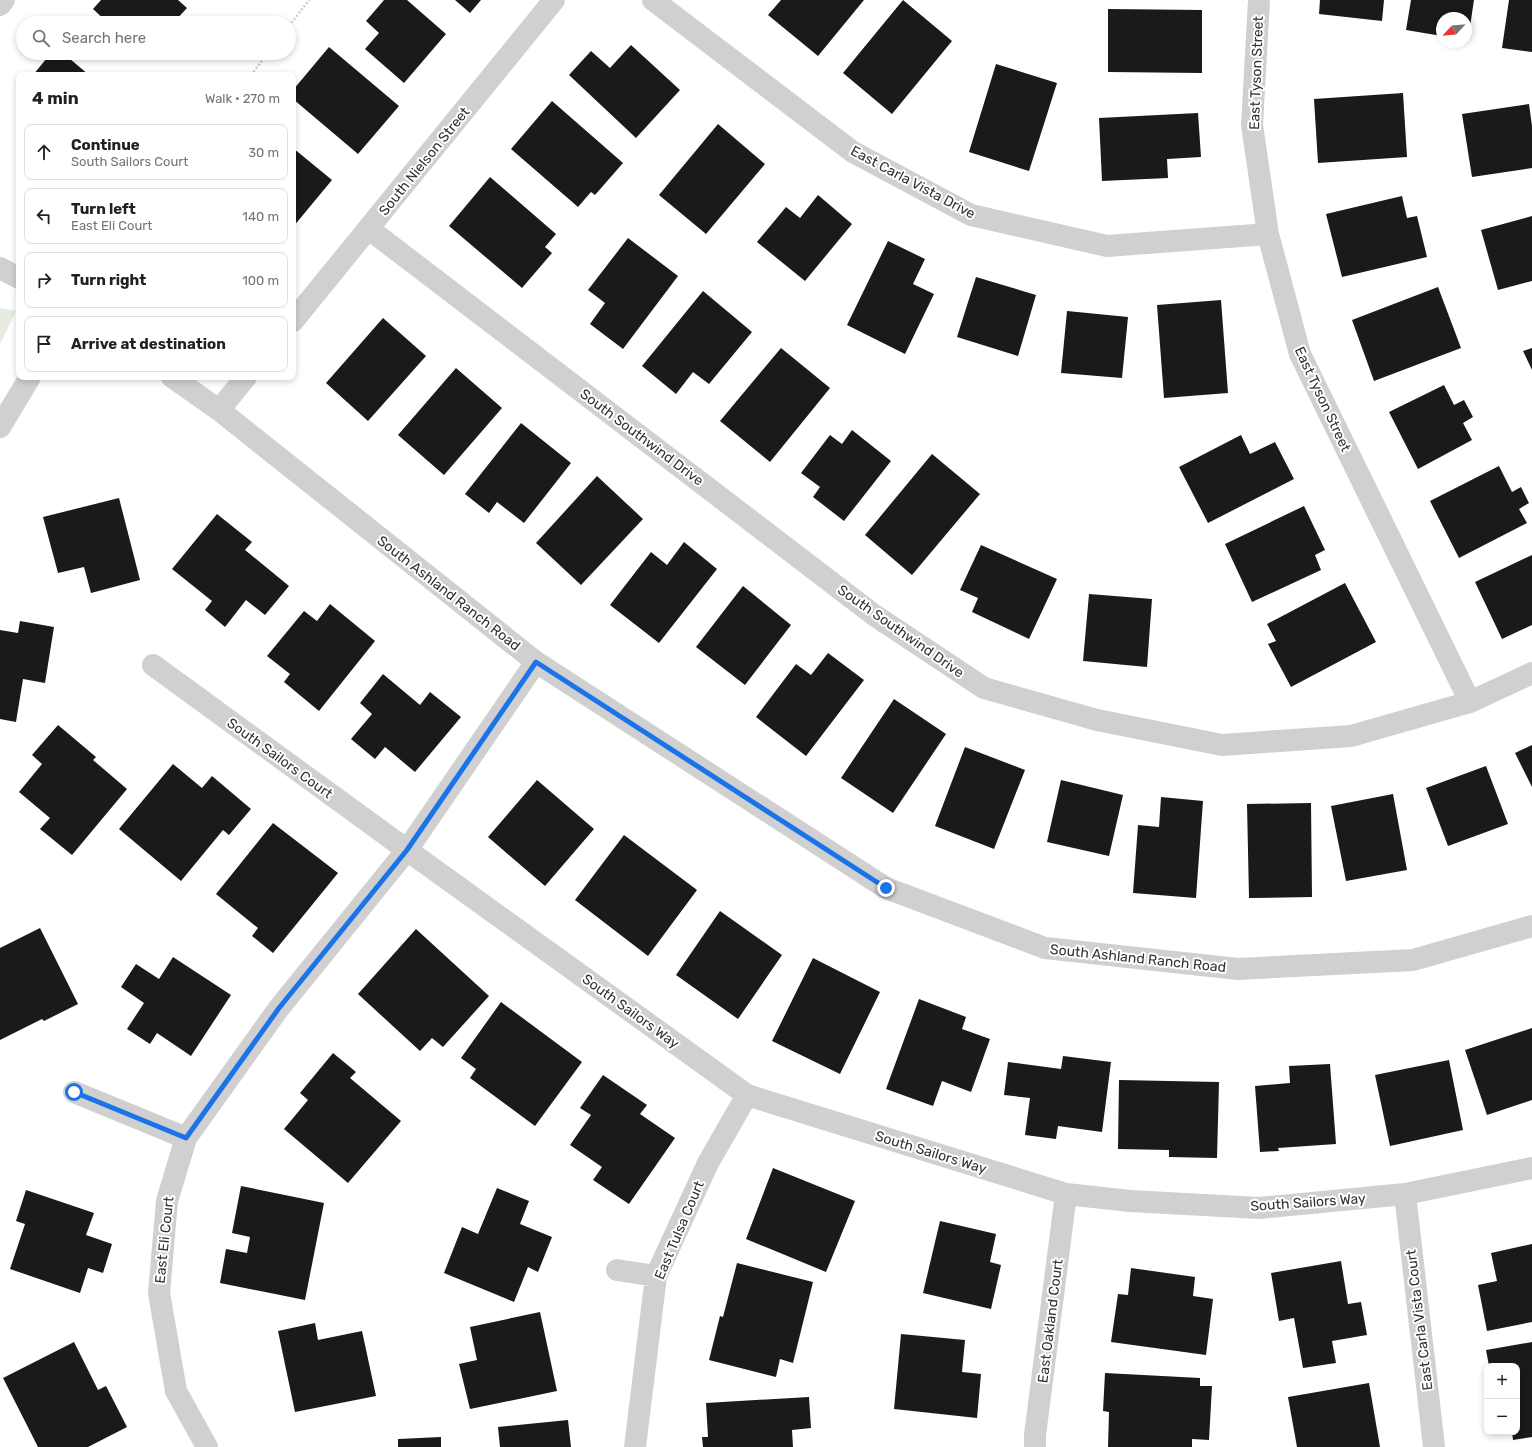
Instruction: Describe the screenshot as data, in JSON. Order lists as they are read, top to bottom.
{
  "streets": {
    "street": [
      "East Tyson Street",
      "South Nielson Street",
      "East Carla Vista Drive",
      "South Southwind Drive",
      "South Ashland Ranch Road",
      "South Sailors Court",
      "South Sailors Way",
      "East Tulsa Court",
      "East Eli Court",
      "East Carla Vista Court",
      "East Oakland Court"
    ]
  },
  "crossings": [
    ["East Tyson Street", "East Carla Vista Drive"],
    ["East Tyson Street", "South Southwind Drive"],
    ["South Nielson Street", "South Southwind Drive"],
    ["South Ashland Ranch Road", "East Eli Court"],
    ["South Sailors Court", "South Sailors Way"],
    ["South Sailors Court", "East Eli Court"],
    ["South Sailors Way", "East Tulsa Court"],
    ["South Sailors Way", "East Eli Court"],
    ["South Sailors Way", "East Carla Vista Court"],
    ["South Sailors Way", "East Oakland Court"]
  ],
  "north": "bottom left",
  "page": {
    "search": "Search here",
    "heading": ["4 min", "Walk · 270 m"],
    "list": [
      ["Continue", "South Sailors Court", "30 m"],
      ["Turn left", "East Eli Court", "140 m"],
      ["Turn right", "100 m"],
      "Arrive at destination"
    ],
    "map_buttons": ["+", "−"]
  }
}
